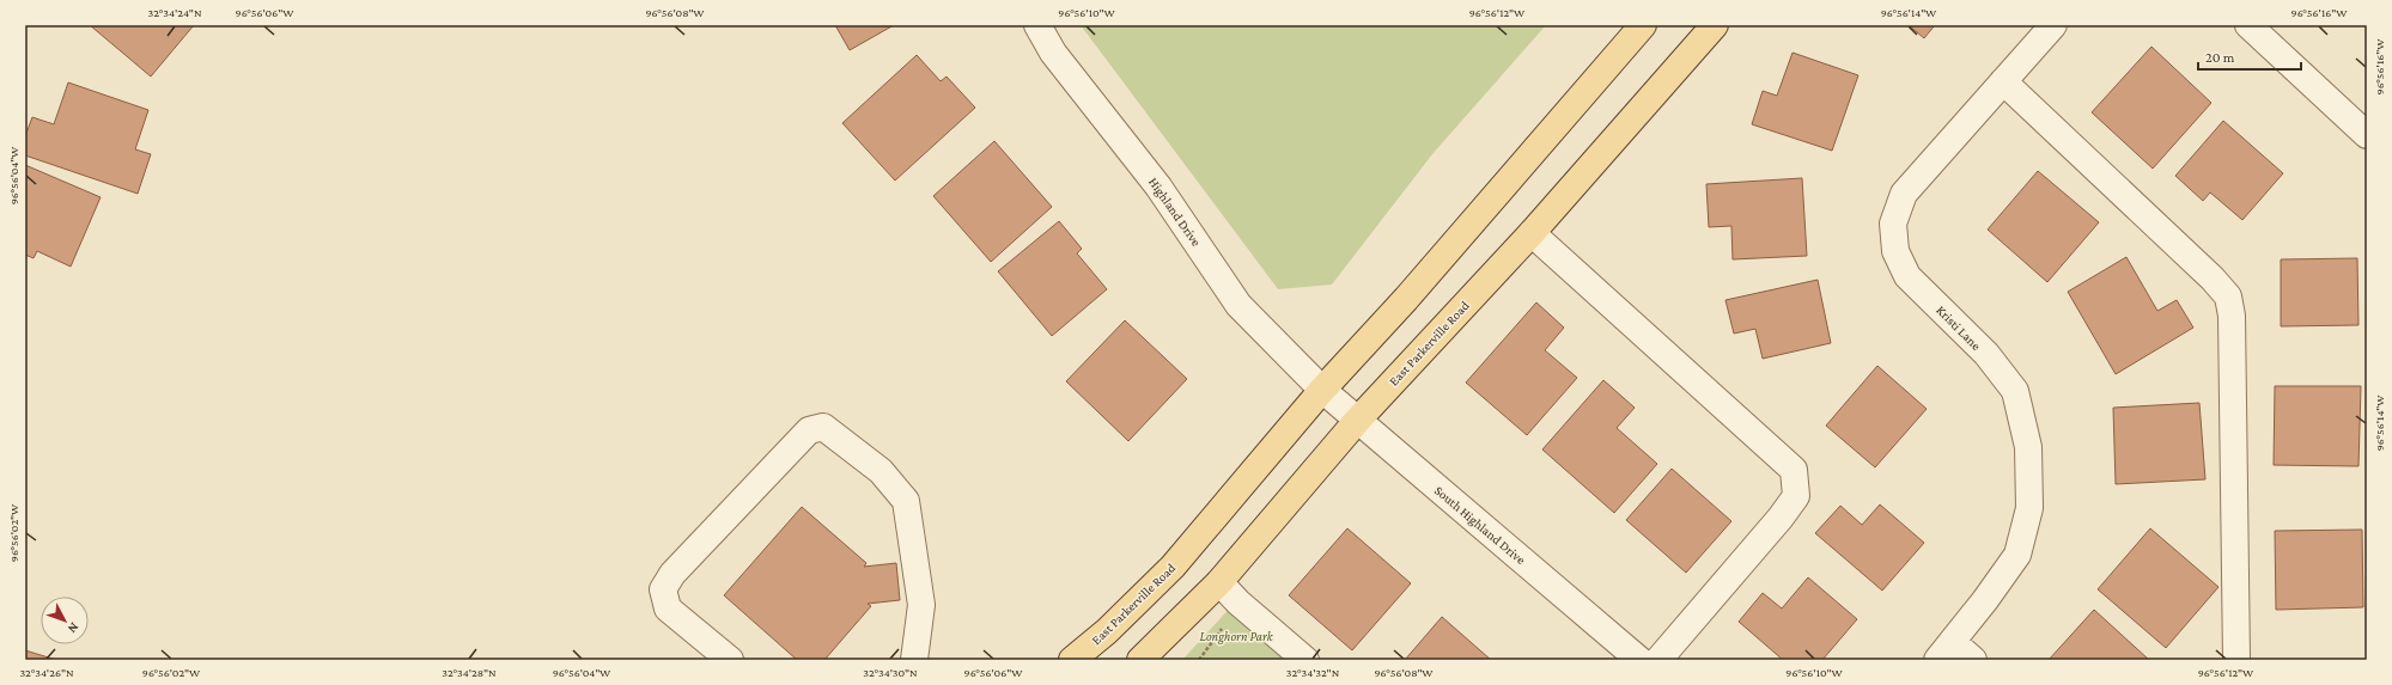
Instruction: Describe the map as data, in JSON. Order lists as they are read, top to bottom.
{
  "streets": {
    "main road": ["East Parkerville Road"],
    "street": ["Highland Drive", "Kristi Lane", "South Highland Drive"]
  },
  "crossings": [
    ["Highland Drive", "East Parkerville Road"],
    ["Highland Drive", "South Highland Drive"],
    ["East Parkerville Road", "South Highland Drive"]
  ],
  "parks": ["Longhorn Park"],
  "scale_bar": "20 m",
  "north": "bottom right",
  "coordinates": [
    "32°34'24\"N",
    "96°56'06\"W",
    "96°56'08\"W",
    "96°56'10\"W",
    "96°56'12\"W",
    "96°56'14\"W",
    "96°56'16\"W",
    "96°56'04\"W",
    "96°56'02\"W",
    "32°34'26\"N",
    "32°34'28\"N",
    "32°34'30\"N",
    "32°34'32\"N"
  ]
}
